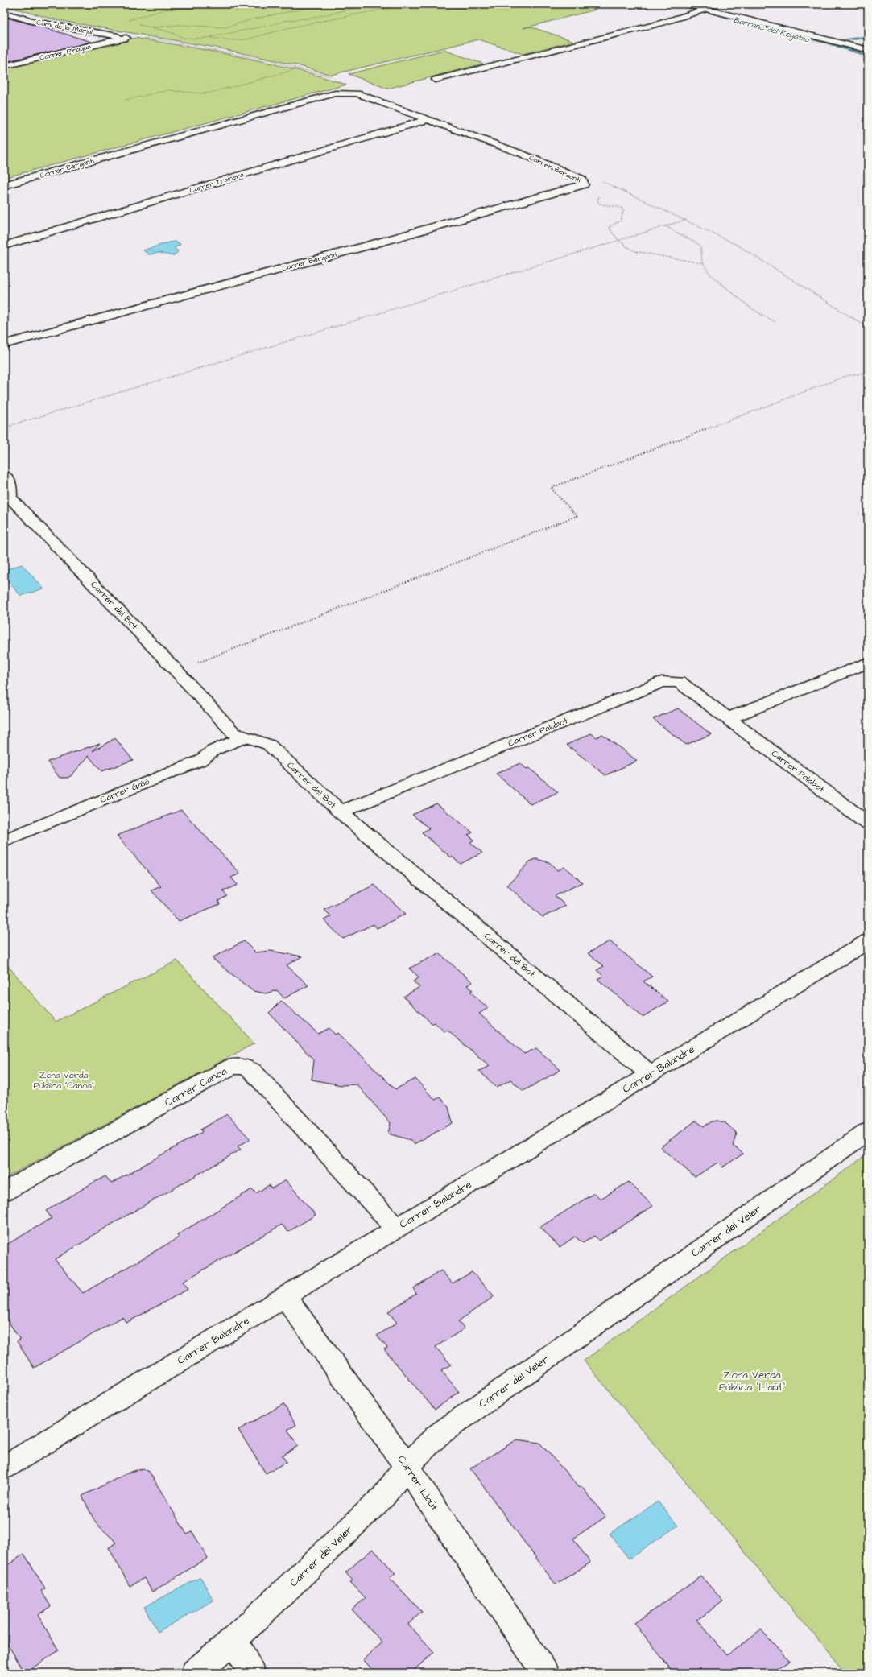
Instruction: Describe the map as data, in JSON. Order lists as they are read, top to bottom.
{
  "streets": {
    "street": [
      "Camí de la Marjal",
      "Carrer Piragua",
      "Carrer Bergantí",
      "Carrer Trainera",
      "Carrer del Bot",
      "Carrer Palabot",
      "Carrer Galió",
      "Carrer Balandre",
      "Carrer Canoa",
      "Carrer del Veler",
      "Carrer Llaüt"
    ]
  },
  "crossings": [
    ["Camí de la Marjal", "Carrer Piragua"],
    ["Carrer Bergantí", "Carrer Trainera"],
    ["Carrer del Bot", "Carrer Palabot"],
    ["Carrer del Bot", "Carrer Galió"],
    ["Carrer del Bot", "Carrer Balandre"],
    ["Carrer Balandre", "Carrer Canoa"],
    ["Carrer Balandre", "Carrer Llaüt"],
    ["Carrer del Veler", "Carrer Llaüt"]
  ],
  "water": ["Barranc del Regatxo"],
  "parks": ["Zona Verda Pública \"Canoa\"", "Zona Verda Pública \"Llaüt\""]
}
